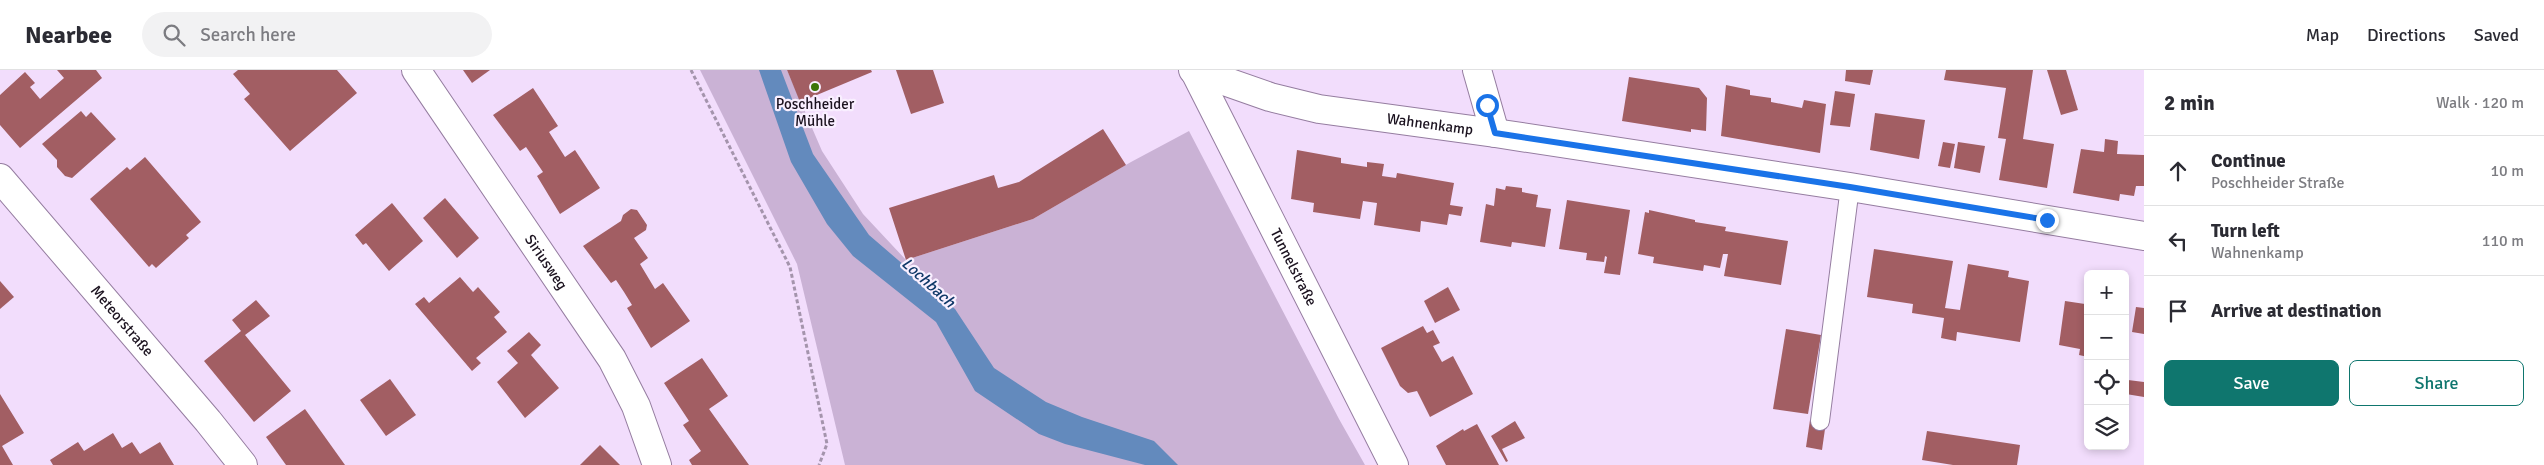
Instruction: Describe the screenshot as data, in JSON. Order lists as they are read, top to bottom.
{
  "streets": {
    "street": [
      "Wahnenkamp",
      "Siriusweg",
      "Tunnelstraße",
      "Meteorstraße"
    ]
  },
  "crossings": [
    ["Wahnenkamp", "Tunnelstraße"]
  ],
  "water": ["Lochbach"],
  "places": ["Poschheider Mühle"],
  "page": {
    "header": "Nearbee",
    "search": "Search here",
    "nav": ["Map", "Directions", "Saved"],
    "heading": ["2 min", "Walk · 120 m"],
    "list": [
      ["Continue", "Poschheider Straße", "10 m"],
      ["Turn left", "Wahnenkamp", "110 m"],
      "Arrive at destination"
    ],
    "map_buttons": ["+", "−"],
    "buttons": ["Save", "Share"]
  }
}
